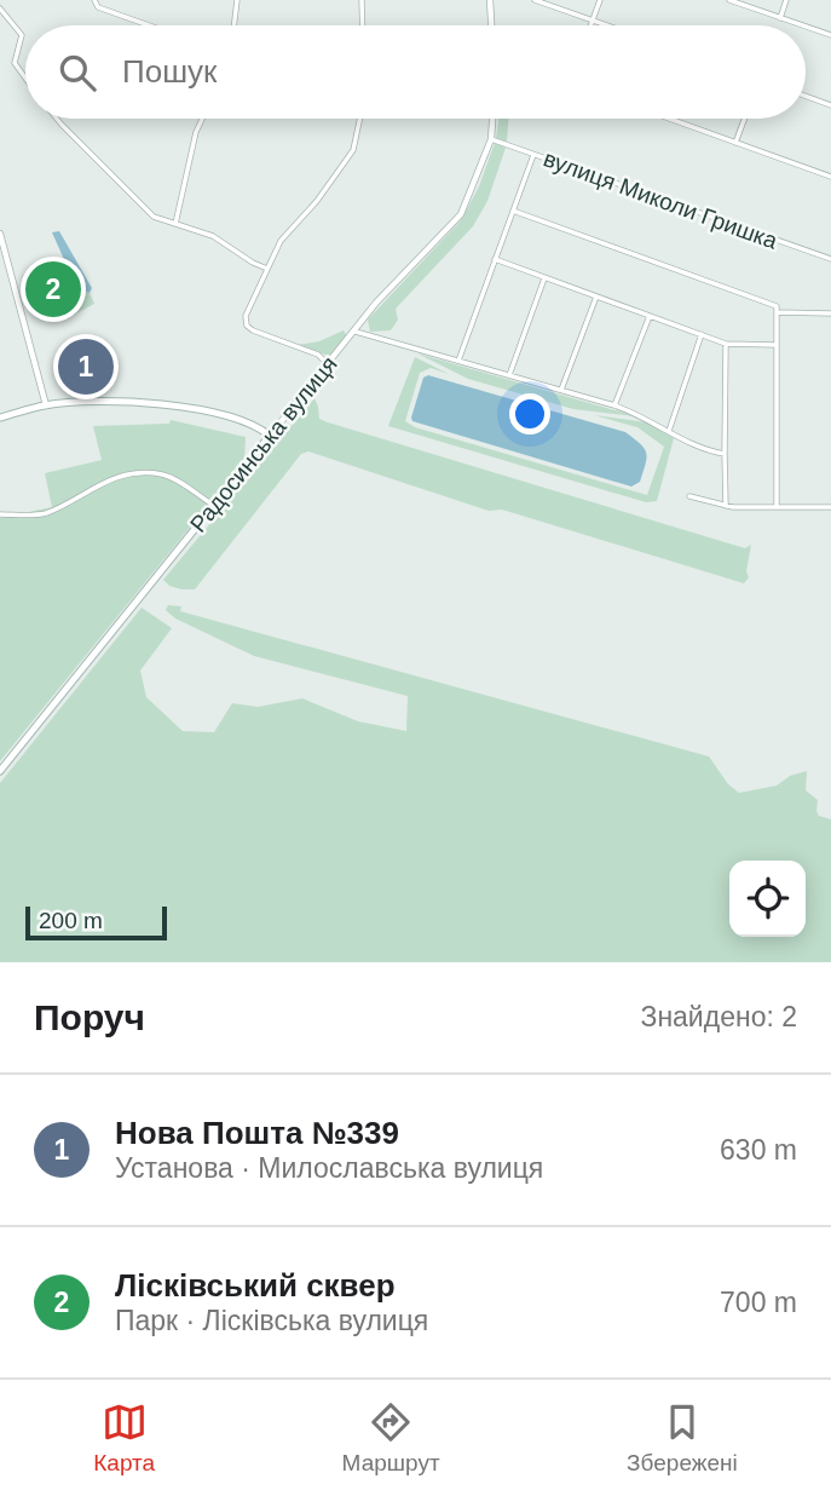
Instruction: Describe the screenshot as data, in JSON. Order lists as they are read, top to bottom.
{
  "streets": {
    "main road": ["Радосинська вулиця"],
    "street": ["вулиця Миколи Гришка"]
  },
  "crossings": [
    ["вулиця Миколи Гришка", "Радосинська вулиця"]
  ],
  "scale_bar": "200 m",
  "page": {
    "search": "Пошук",
    "pins": ["2", "1"],
    "scale": "200 m",
    "heading": ["Поруч", "Знайдено: 2"],
    "list": [
      {
        "mark": "1",
        "name": "Нова Пошта №339",
        "note": "Установа · Милославська вулиця",
        "value": "630 m"
      },
      {
        "mark": "2",
        "name": "Лісківський сквер",
        "note": "Парк · Лісківська вулиця",
        "value": "700 m"
      }
    ],
    "nav": ["Карта", "Маршрут", "Збережені"]
  }
}
